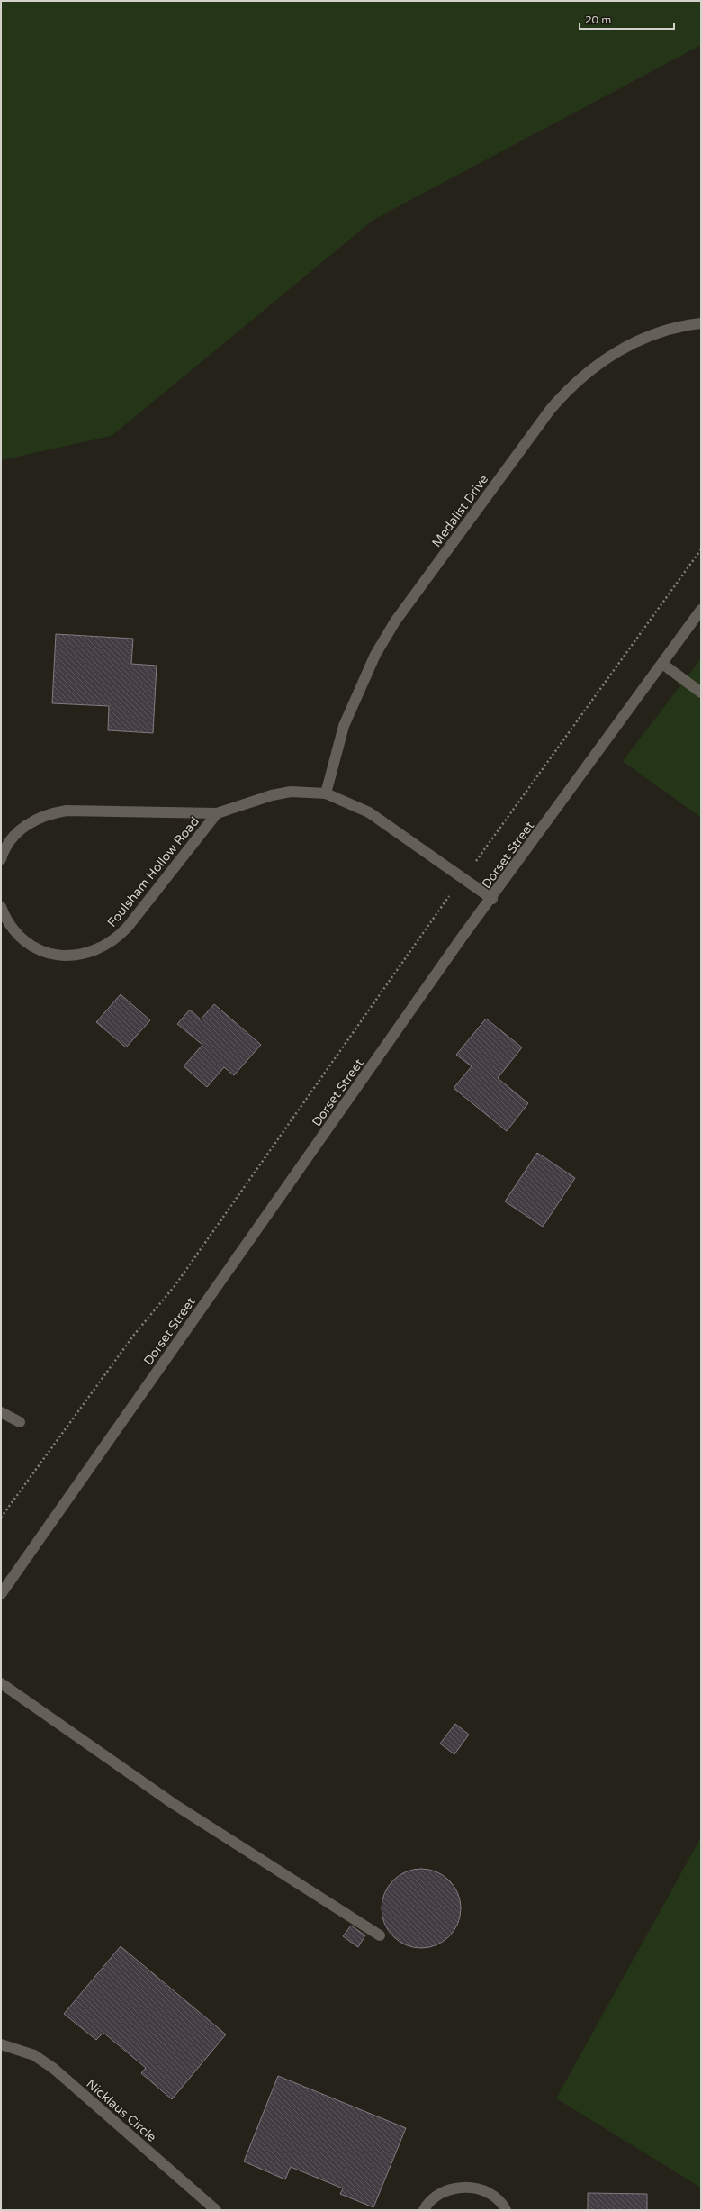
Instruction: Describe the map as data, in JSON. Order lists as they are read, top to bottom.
{
  "streets": {
    "street": [
      "Medalist Drive",
      "Dorset Street",
      "Foulsham Hollow Road",
      "Nicklaus Circle"
    ]
  },
  "crossings": [
    ["Medalist Drive", "Foulsham Hollow Road"],
    ["Dorset Street", "Foulsham Hollow Road"]
  ],
  "scale_bar": "20 m"
}
